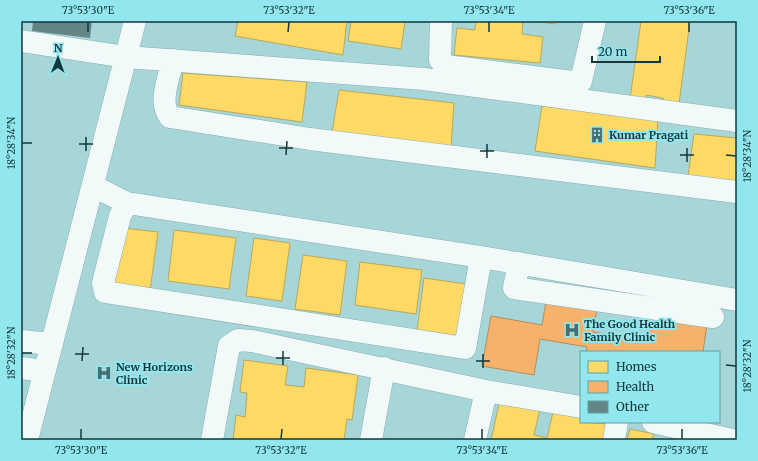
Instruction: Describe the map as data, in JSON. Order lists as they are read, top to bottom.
{
  "places": {
    "building": ["Kumar Pragati"],
    "hospital": ["The Good Health Family Clinic", "New Horizons Clinic"]
  },
  "legend": ["Homes", "Health", "Other"],
  "scale_bar": "20 m",
  "north": "top",
  "coordinates": [
    "73°53'30\"E",
    "73°53'32\"E",
    "73°53'34\"E",
    "73°53'36\"E",
    "18°28'34\"N",
    "18°28'32\"N"
  ]
}
